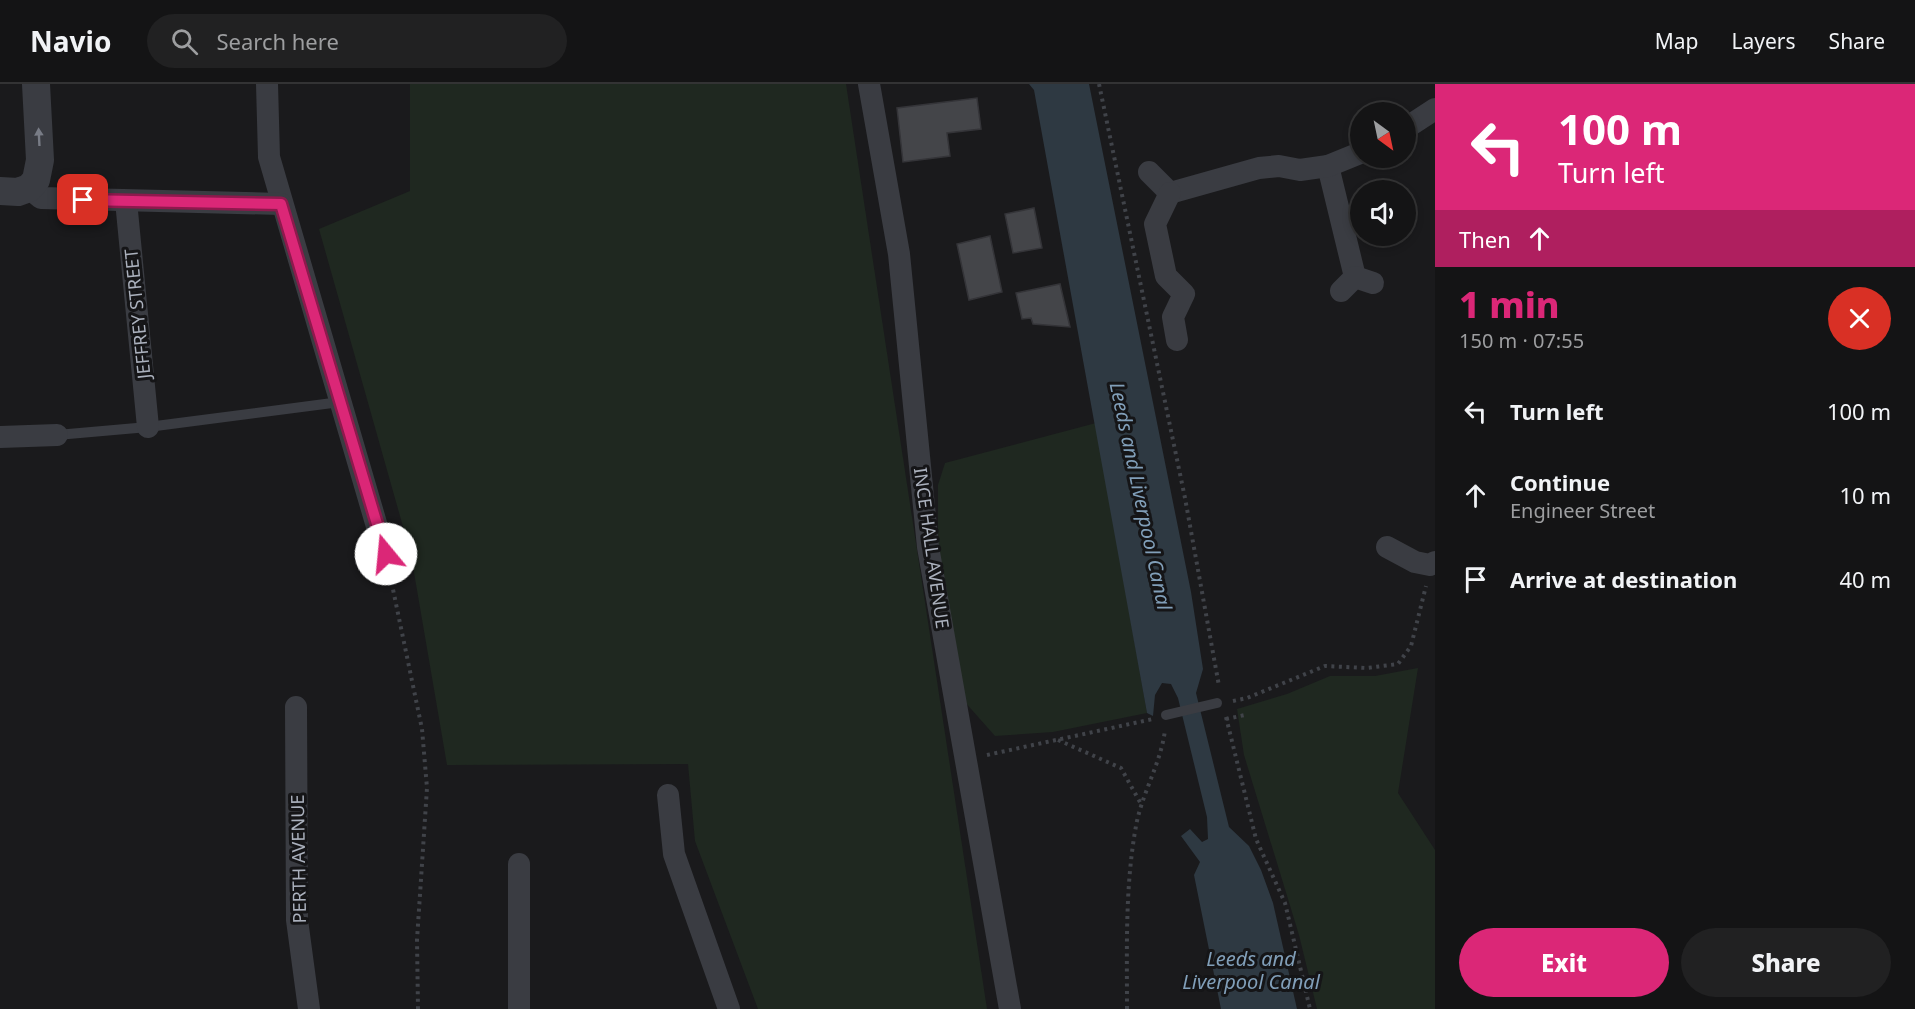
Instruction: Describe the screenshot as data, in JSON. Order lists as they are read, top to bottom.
{
  "streets": {
    "street": ["JEFFREY STREET", "INCE HALL AVENUE", "PERTH AVENUE"]
  },
  "water": ["Leeds and Liverpool Canal"],
  "north": "bottom right",
  "page": {
    "header": "Navio",
    "search": "Search here",
    "nav": ["Map", "Layers", "Share"],
    "turn": ["100 m", "Turn left"],
    "then": "Then",
    "heading": ["1 min", "150 m · 07:55"],
    "list": [
      {
        "name": "Turn left",
        "value": "100 m"
      },
      {
        "name": "Continue",
        "note": "Engineer Street",
        "value": "10 m"
      },
      {
        "name": "Arrive at destination",
        "value": "40 m"
      }
    ],
    "buttons": ["Exit", "Share"]
  }
}
